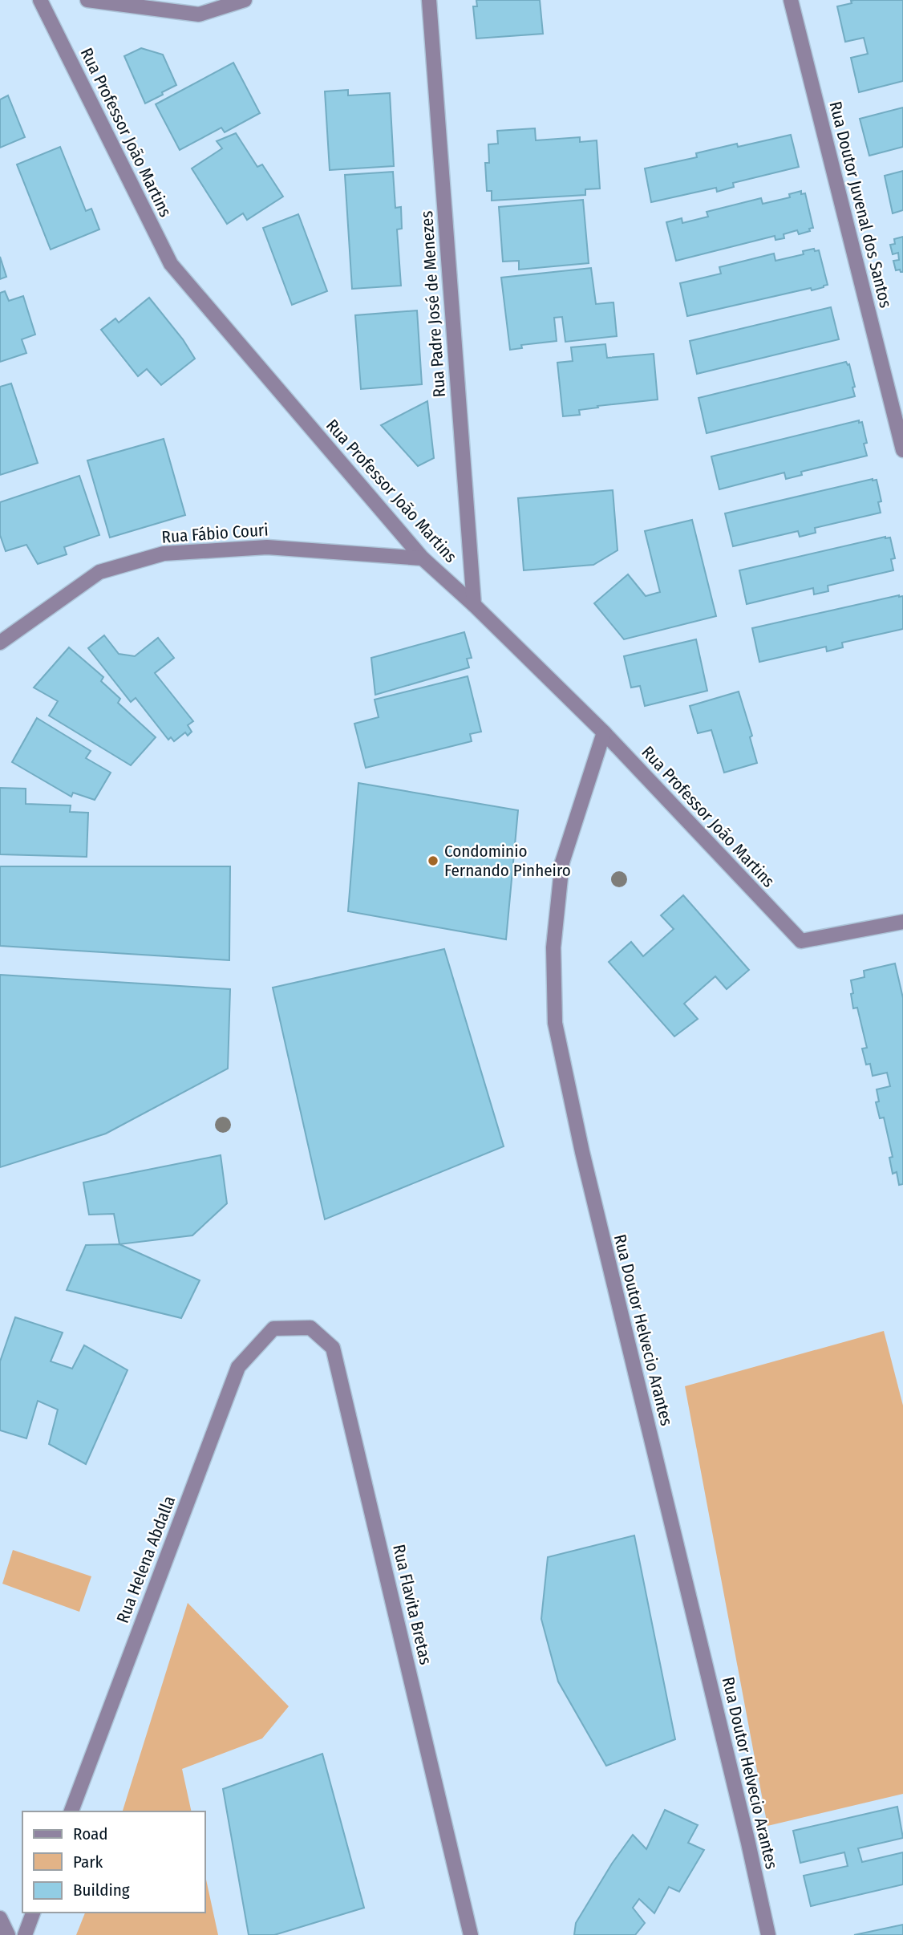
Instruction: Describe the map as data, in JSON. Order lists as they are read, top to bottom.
{
  "streets": {
    "street": [
      "Rua Professor João Martins",
      "Rua Doutor Juvenal dos Santos",
      "Rua Padre José de Menezes",
      "Rua Fábio Couri",
      "Rua Doutor Helvecio Arantes",
      "Rua Helena Abdalla",
      "Rua Flavita Bretas"
    ]
  },
  "crossings": [
    ["Rua Professor João Martins", "Rua Padre José de Menezes"],
    ["Rua Professor João Martins", "Rua Fábio Couri"],
    ["Rua Professor João Martins", "Rua Doutor Helvecio Arantes"],
    ["Rua Helena Abdalla", "Rua Flavita Bretas"]
  ],
  "places": ["Condominio Fernando Pinheiro"],
  "legend": ["Road", "Park", "Building"]
}
